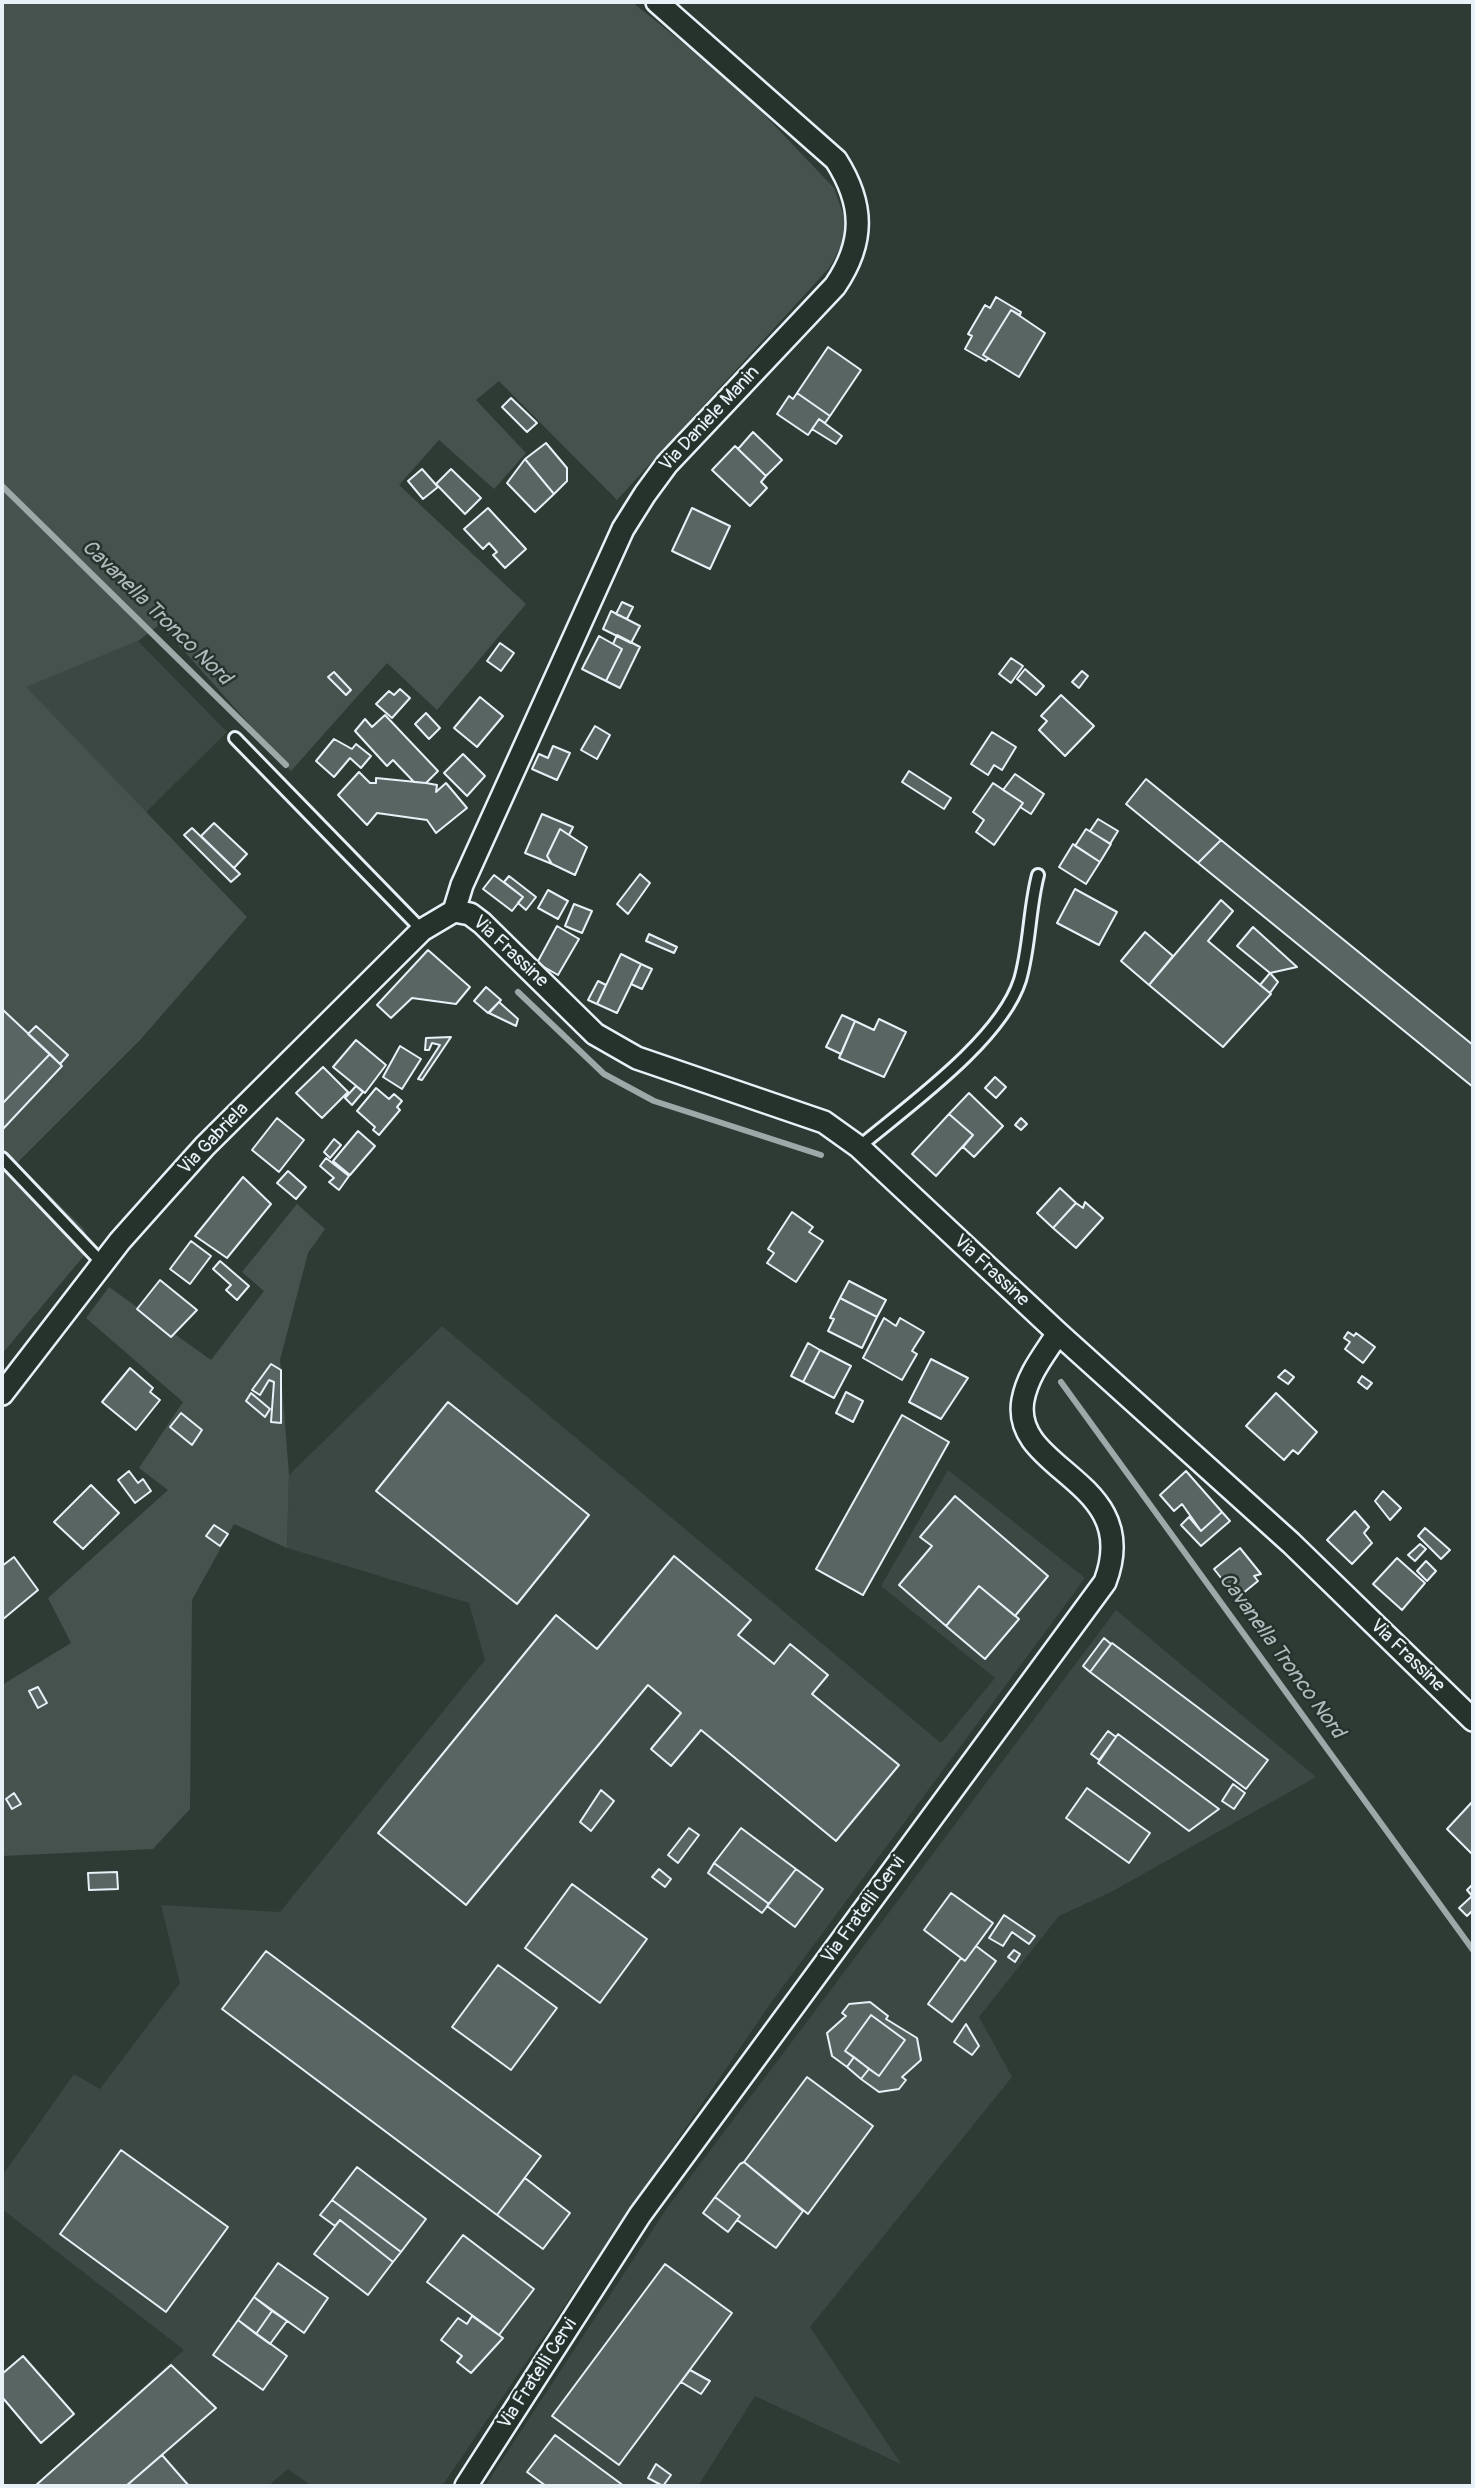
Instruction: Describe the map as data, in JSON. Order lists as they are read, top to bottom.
{
  "streets": {
    "street": [
      "Via Daniele Manin",
      "Via Frassine",
      "Via Gabriela",
      "Via Fratelli Cervi"
    ]
  },
  "crossings": [
    ["Via Daniele Manin", "Via Frassine"],
    ["Via Daniele Manin", "Via Gabriela"],
    ["Via Frassine", "Via Gabriela"],
    ["Via Frassine", "Via Fratelli Cervi"]
  ],
  "water": ["Cavanella Tronco Nord"]
}
